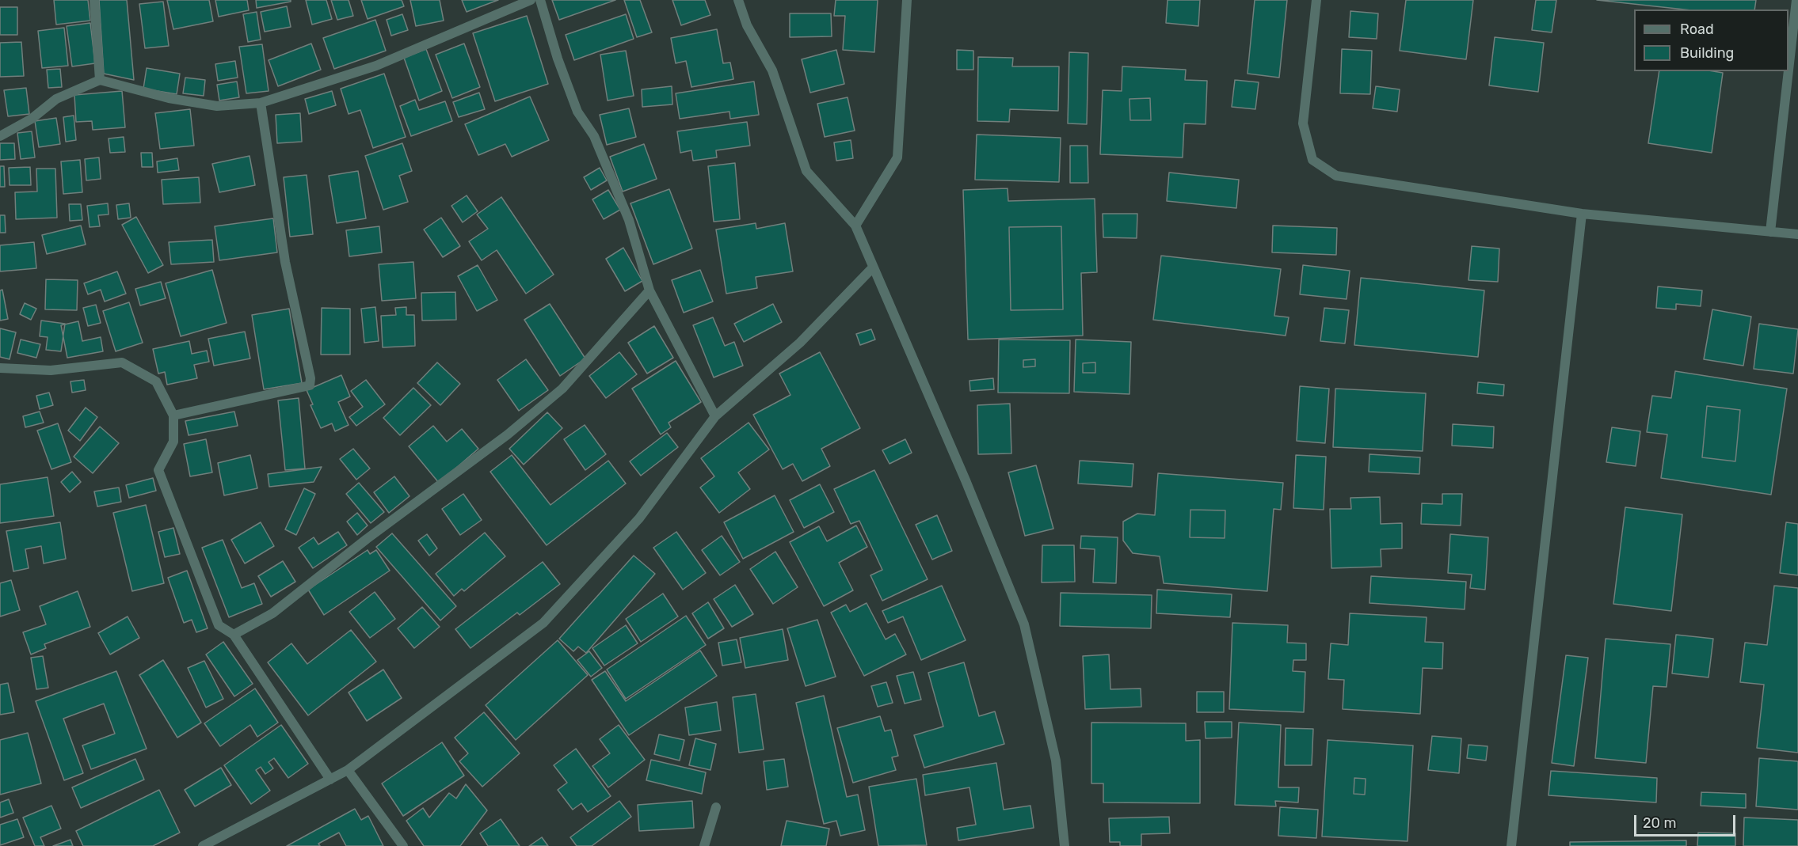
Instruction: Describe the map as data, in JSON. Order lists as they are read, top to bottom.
{
  "legend": ["Road", "Building"],
  "scale_bar": "20 m"
}
